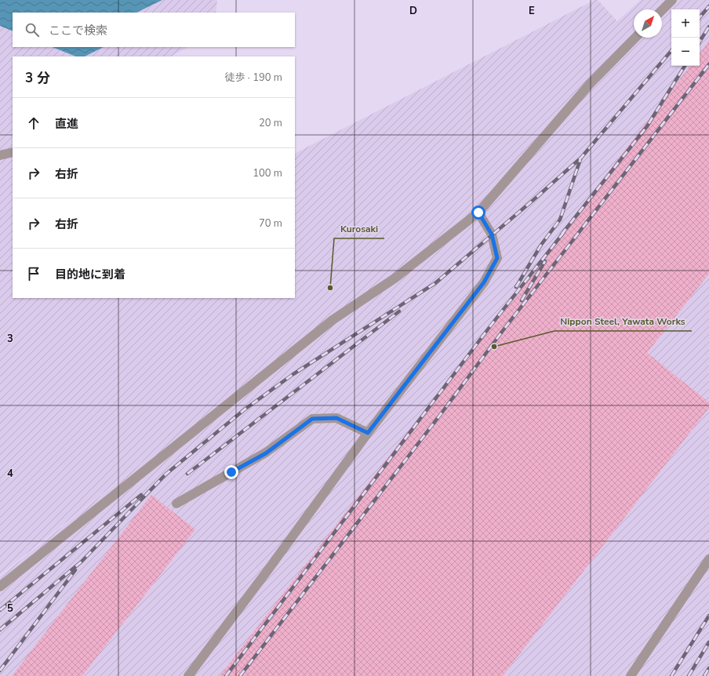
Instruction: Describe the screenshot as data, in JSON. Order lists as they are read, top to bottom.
{
  "places": ["Kurosaki", "Nippon Steel, Yawata Works"],
  "north": "top right",
  "page": {
    "map_buttons": ["+", "−"],
    "search": "ここで検索",
    "heading": ["3 分", "徒歩 · 190 m"],
    "list": [
      ["直進", "20 m"],
      ["右折", "100 m"],
      ["右折", "70 m"],
      "目的地に到着"
    ]
  },
  "grid": {
    "columns": ["D", "E"],
    "rows": ["3", "4", "5"]
  }
}
